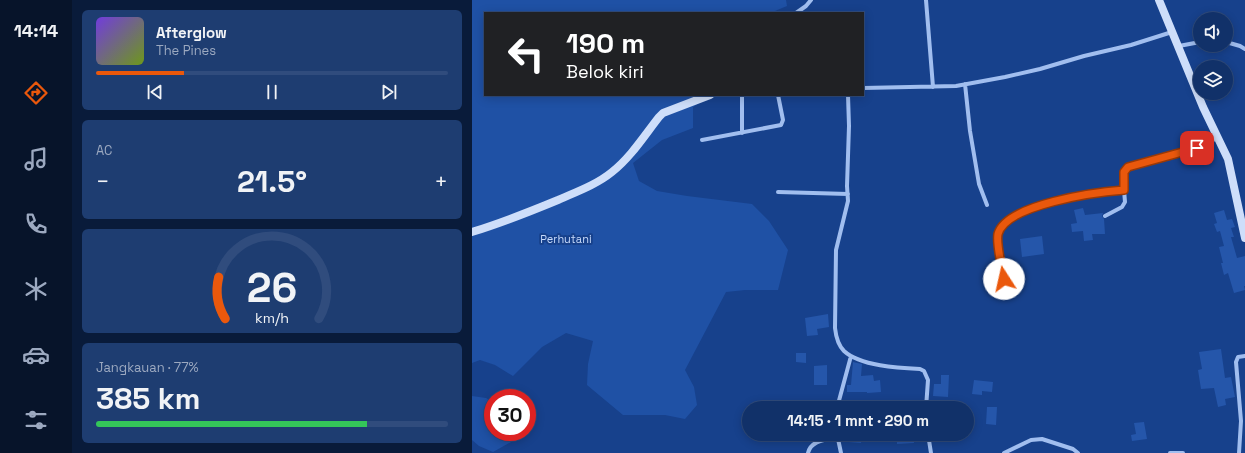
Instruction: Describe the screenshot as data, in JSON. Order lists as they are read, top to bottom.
{
  "parks": ["Perhutani"],
  "page": {
    "tabs": "14:14",
    "turn": ["190 m", "Belok kiri"],
    "song": ["Afterglow", "The Pines"],
    "tile": [
      "AC",
      ["Jangkauan · 77%", "385 km"]
    ],
    "heat": ["−", "21.5°", "+"],
    "limit": "30",
    "trip": "14:15 · 1 mnt · 290 m",
    "gauge": ["26", "km/h"]
  }
}
